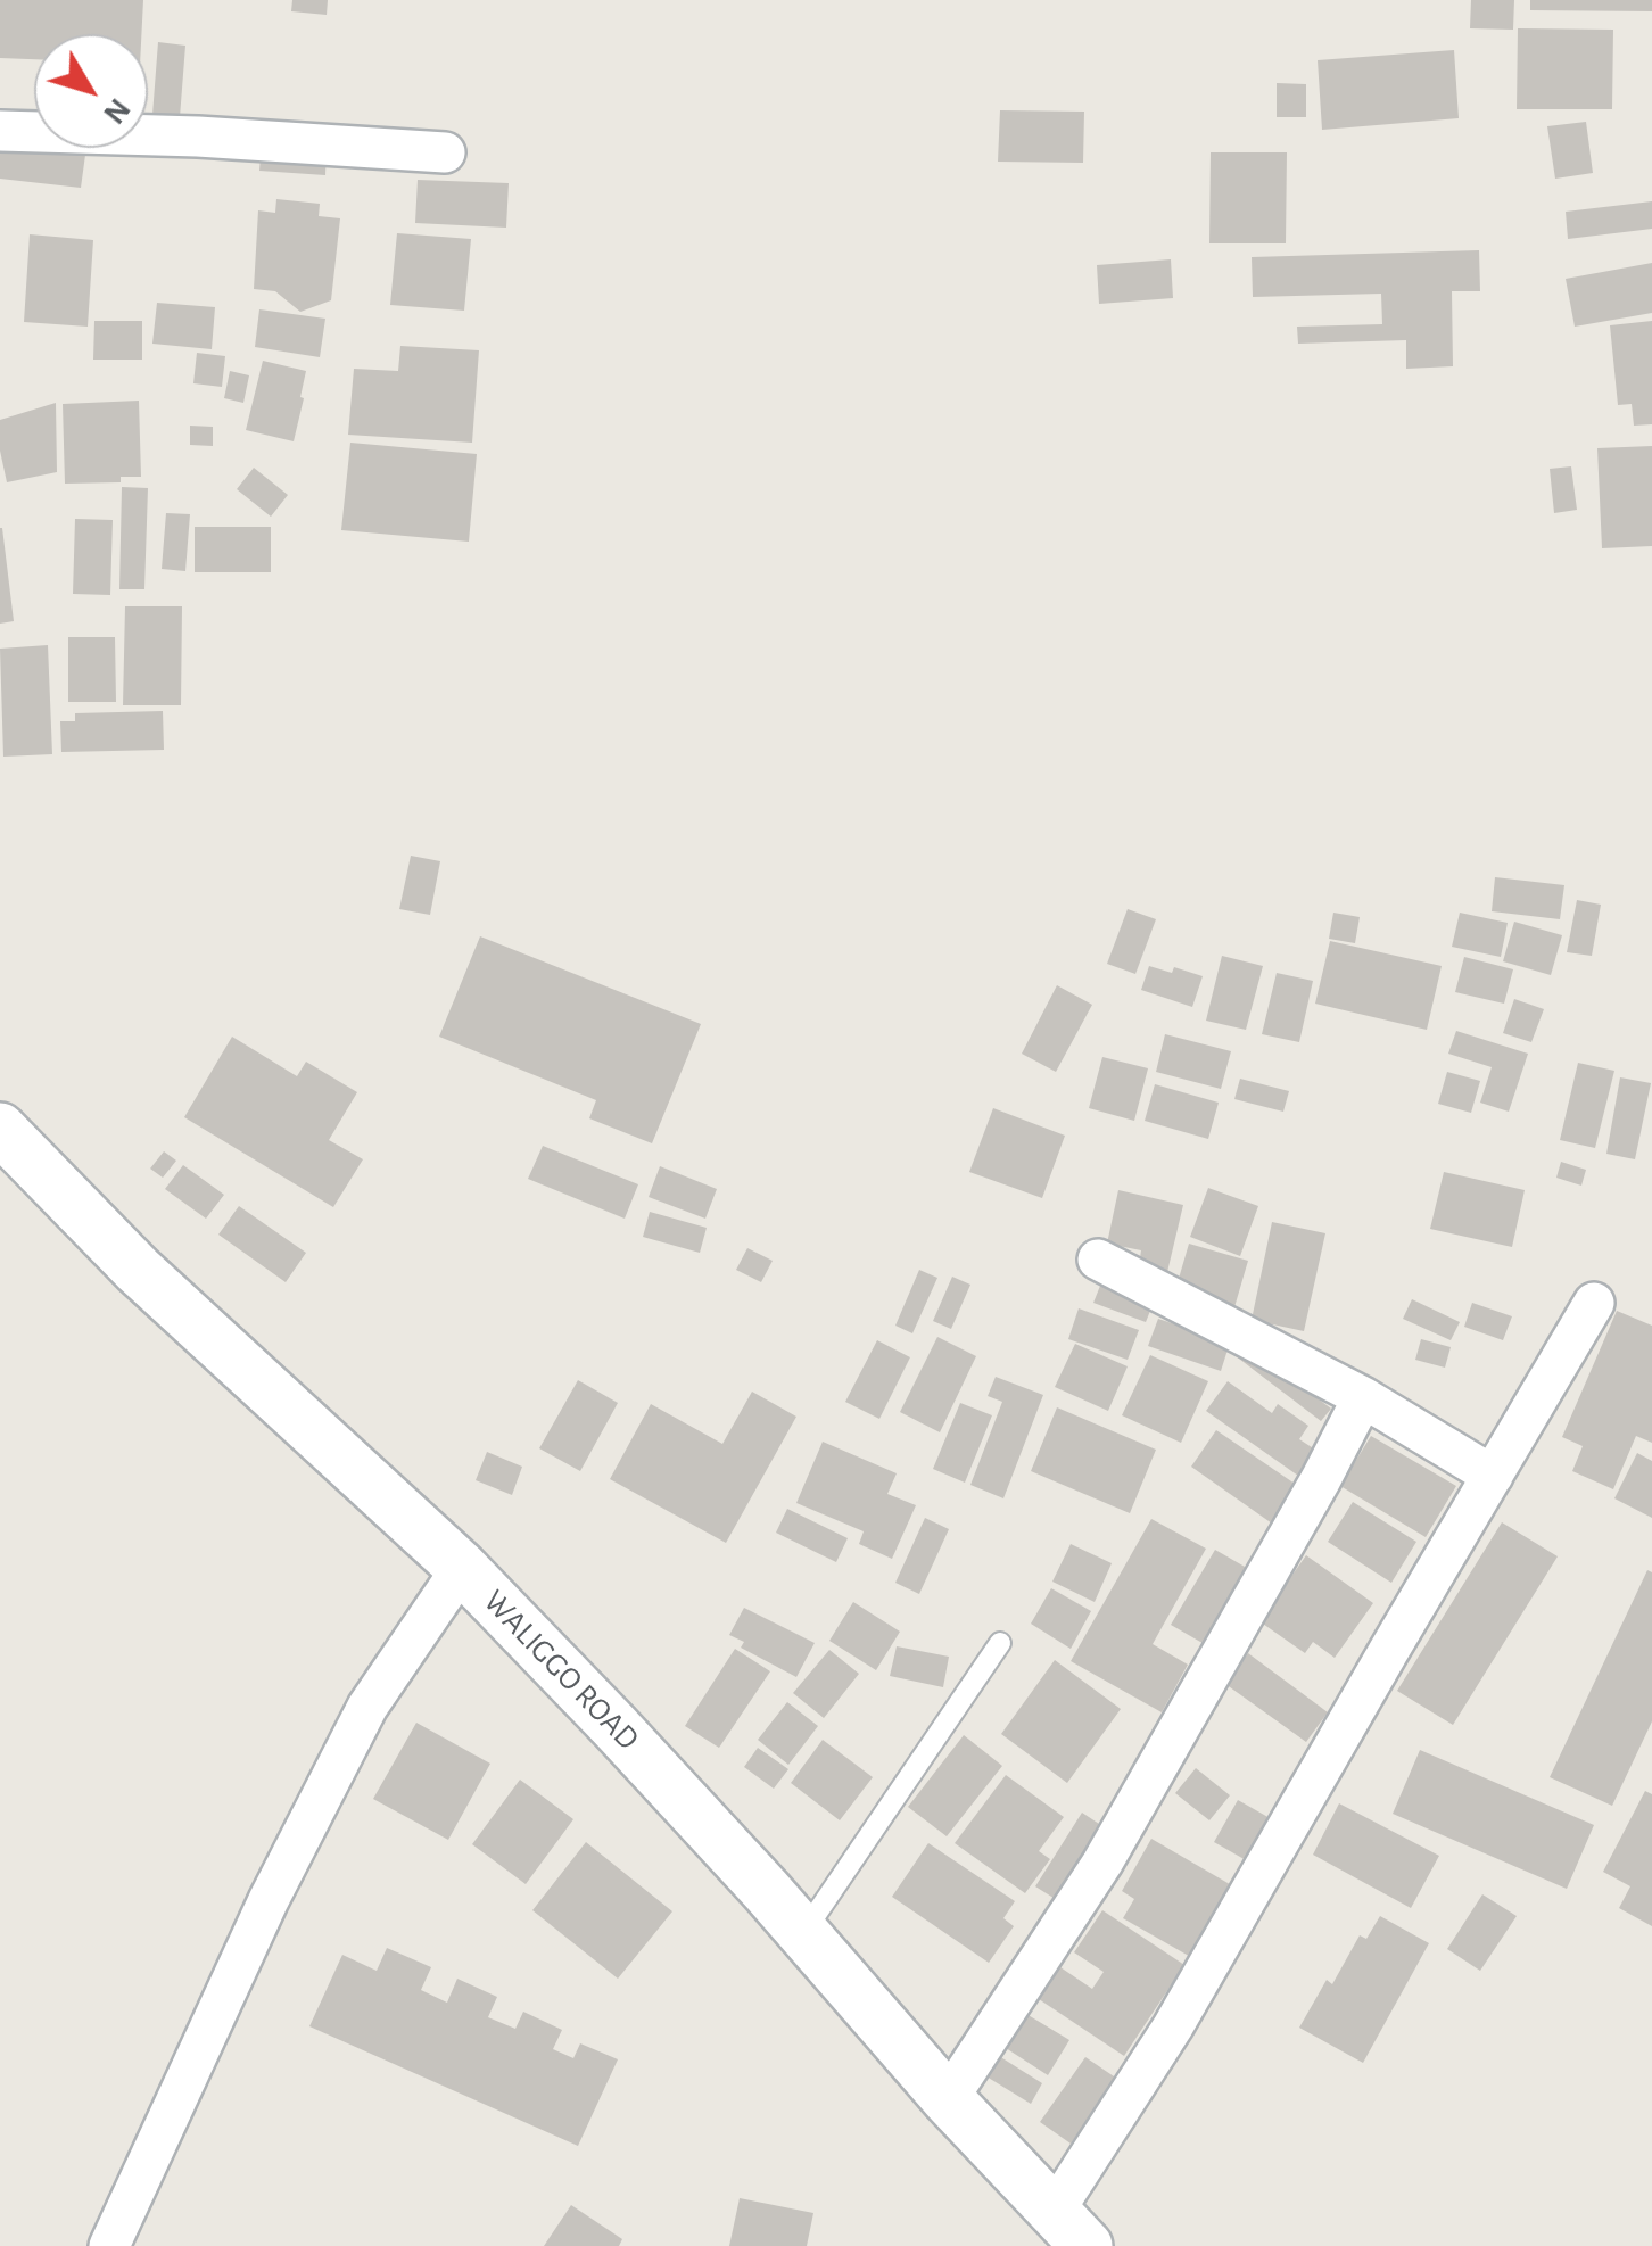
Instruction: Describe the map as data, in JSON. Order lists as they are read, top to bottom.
{
  "streets": {
    "street": ["WALIGGO ROAD"]
  },
  "north": "bottom right"
}
